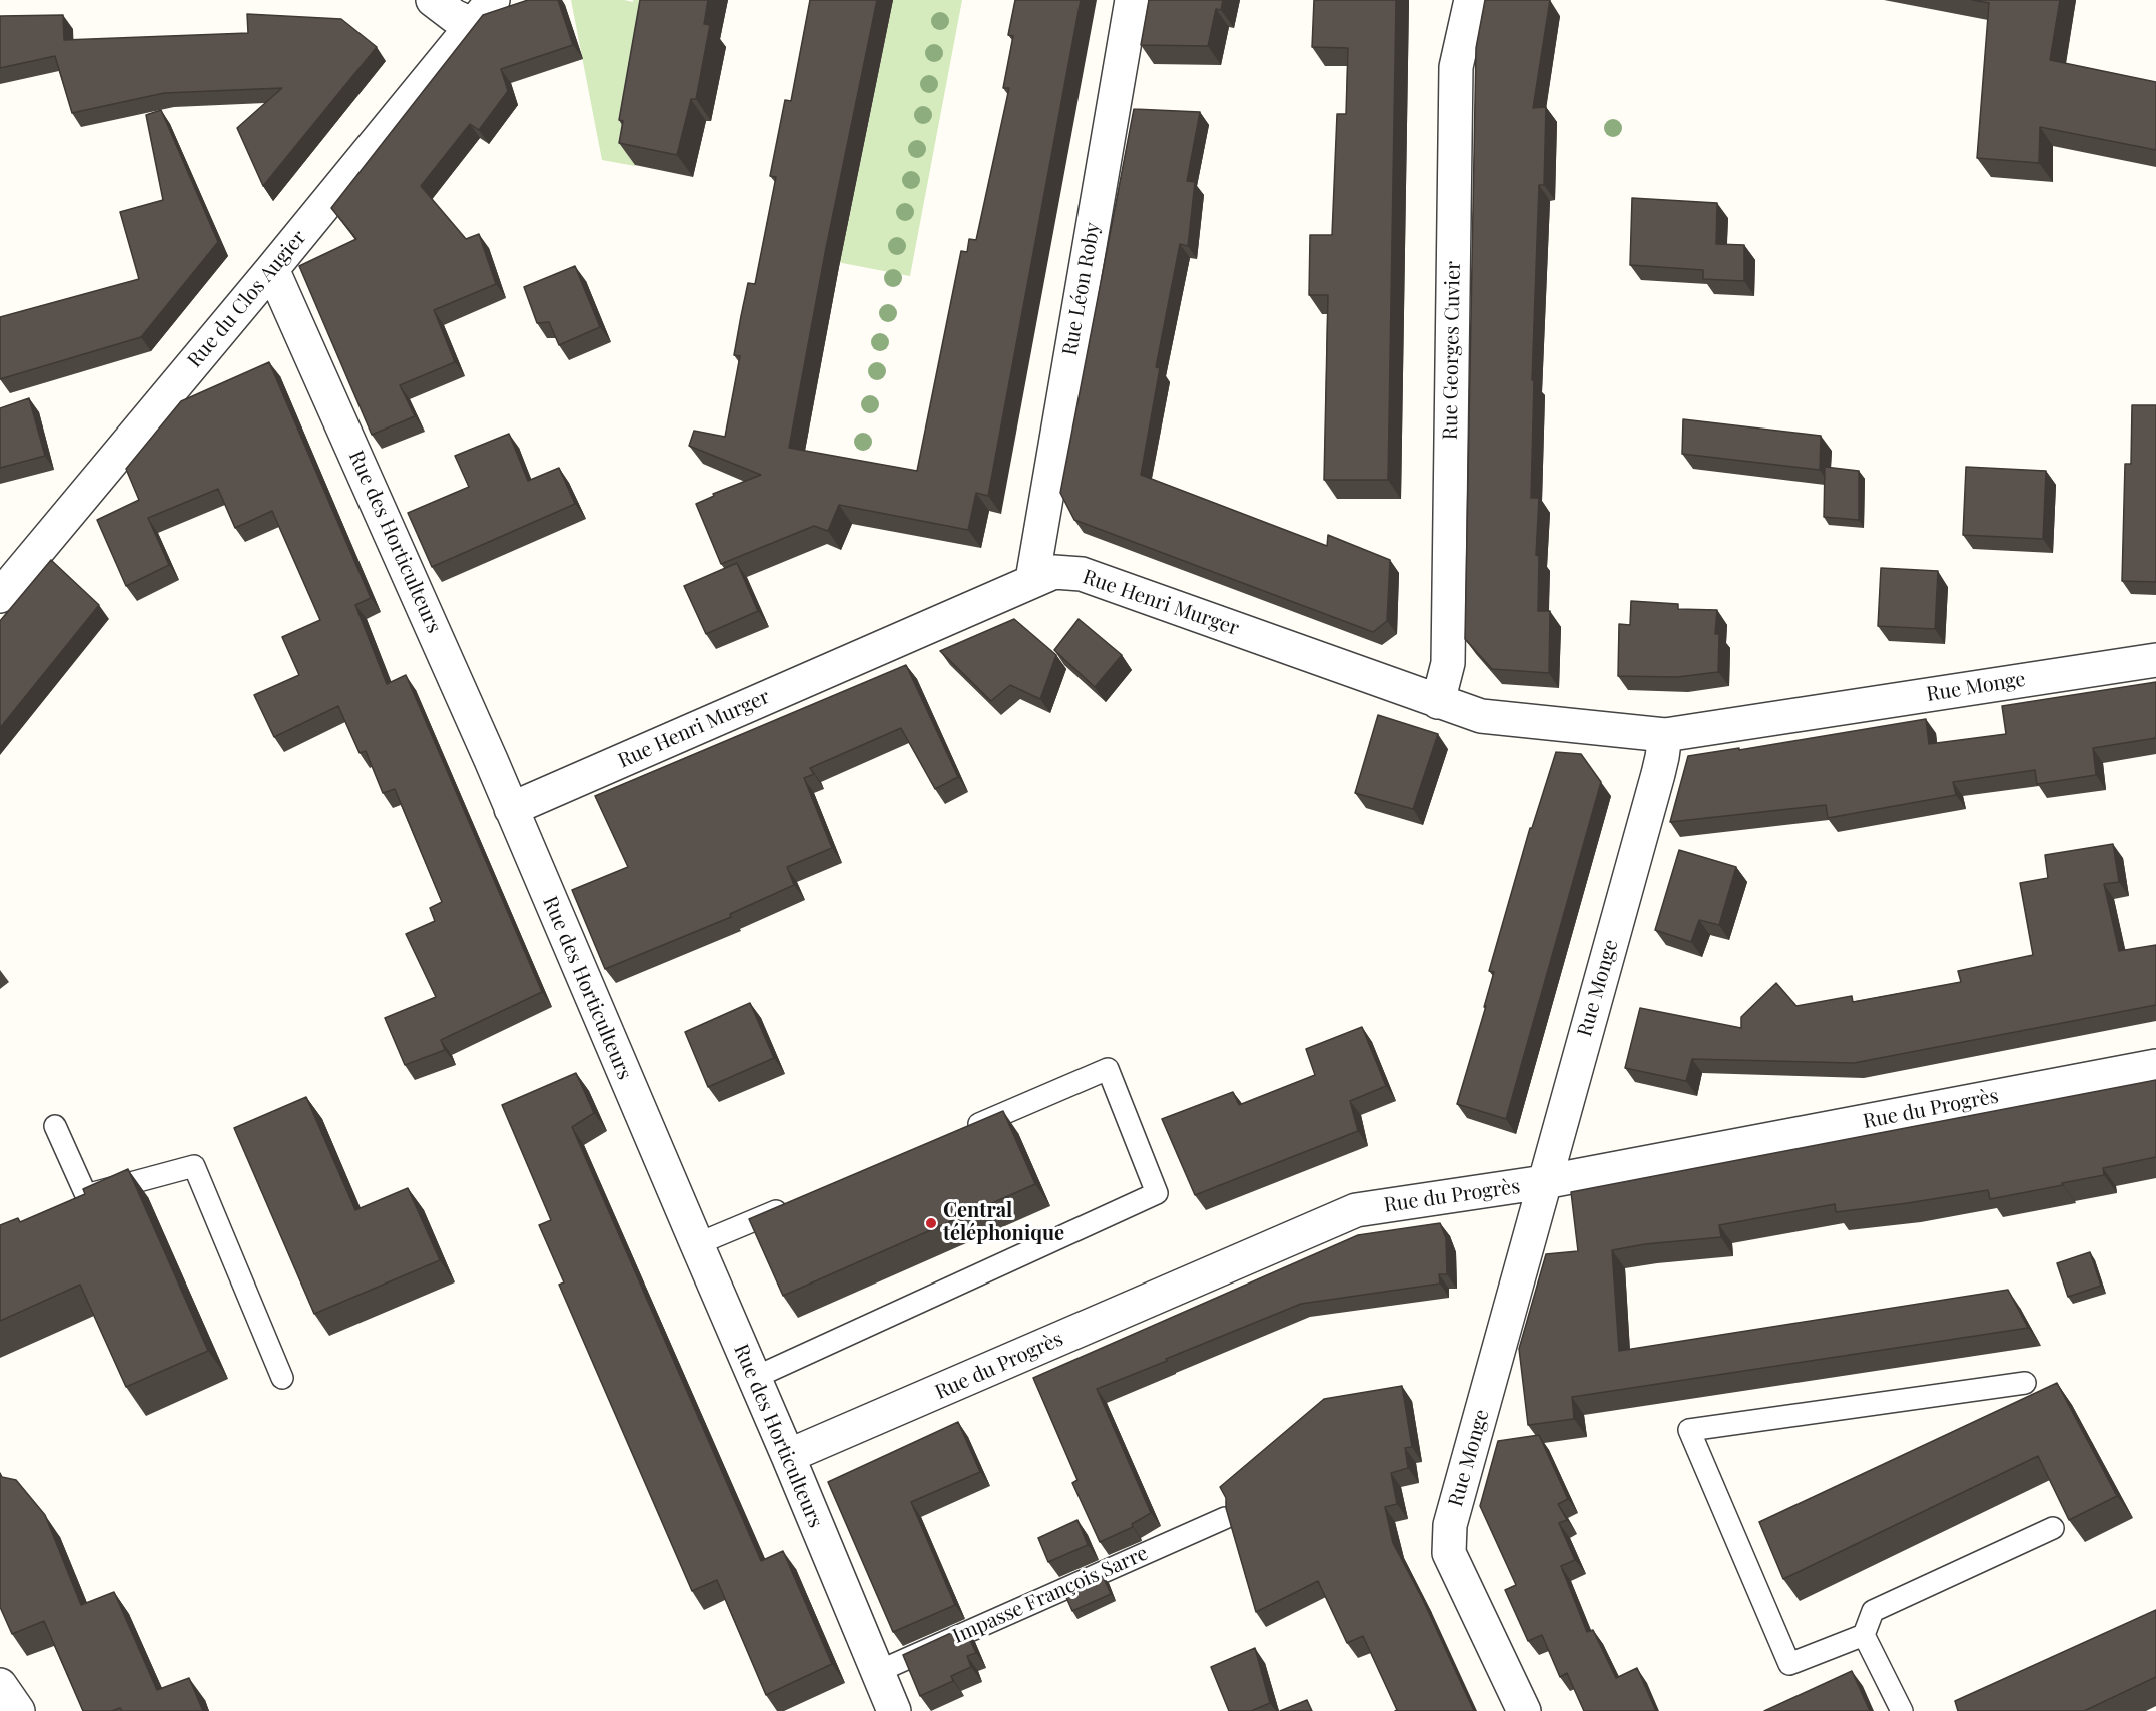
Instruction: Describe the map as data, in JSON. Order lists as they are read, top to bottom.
{
  "streets": {
    "street": [
      "Rue Léon Roby",
      "Rue du Clos Augier",
      "Rue Georges Cuvier",
      "Rue des Horticulteurs",
      "Rue Henri Murger",
      "Rue Monge",
      "Rue du Progrès"
    ],
    "lane": ["Impasse François Sarre"]
  },
  "crossings": [
    ["Rue Léon Roby", "Rue Henri Murger"],
    ["Rue du Clos Augier", "Rue des Horticulteurs"],
    ["Rue Georges Cuvier", "Rue Henri Murger"],
    ["Rue des Horticulteurs", "Rue Henri Murger"],
    ["Rue des Horticulteurs", "Rue du Progrès"],
    ["Rue des Horticulteurs", "Impasse François Sarre"],
    ["Rue Henri Murger", "Rue Monge"],
    ["Rue Monge", "Rue du Progrès"]
  ],
  "places": ["Central téléphonique"]
}
